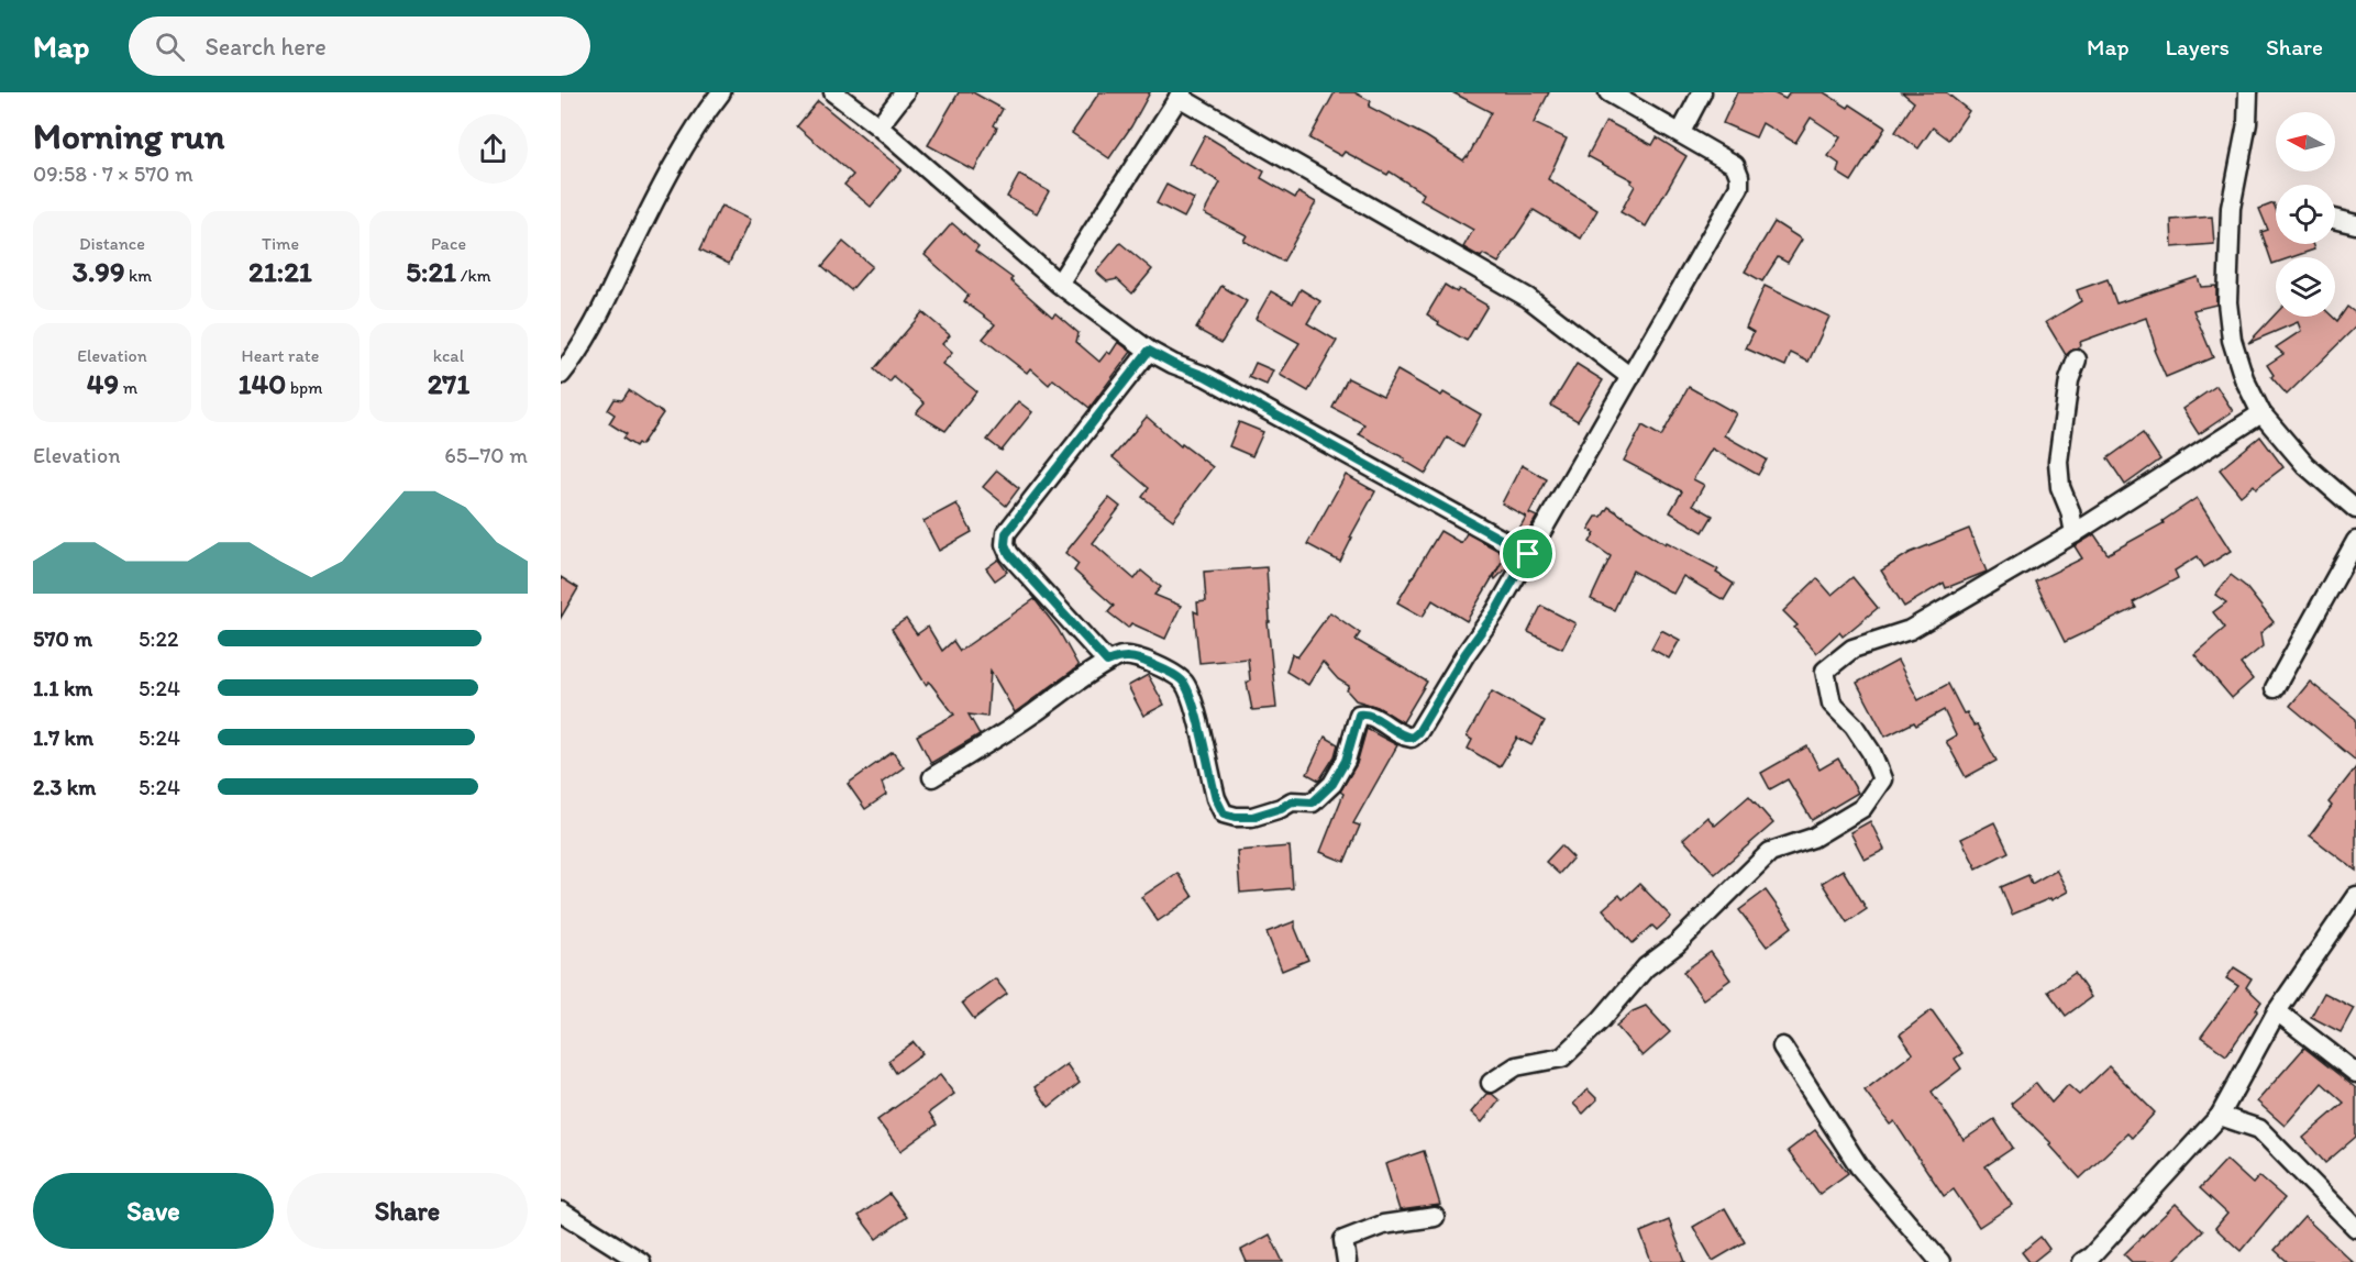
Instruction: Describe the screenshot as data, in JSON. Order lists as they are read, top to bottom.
{
  "north": "left",
  "page": {
    "header": "Map",
    "search": "Search here",
    "nav": ["Map", "Layers", "Share"],
    "heading": ["Morning run", "09:58 · 7 × 570 m"],
    "stats": [
      ["Distance", "3.99 km"],
      ["Time", "21:21"],
      ["Pace", "5:21 /km"],
      ["Elevation", "49 m"],
      ["Heart rate", "140 bpm"],
      ["kcal", "271"]
    ],
    "chart": ["Elevation", "65–70 m"],
    "list": [
      {
        "name": "570 m",
        "note": "5:22"
      },
      {
        "name": "1.1 km",
        "note": "5:24"
      },
      {
        "name": "1.7 km",
        "note": "5:24"
      },
      {
        "name": "2.3 km",
        "note": "5:24"
      }
    ],
    "buttons": ["Save", "Share"]
  }
}
